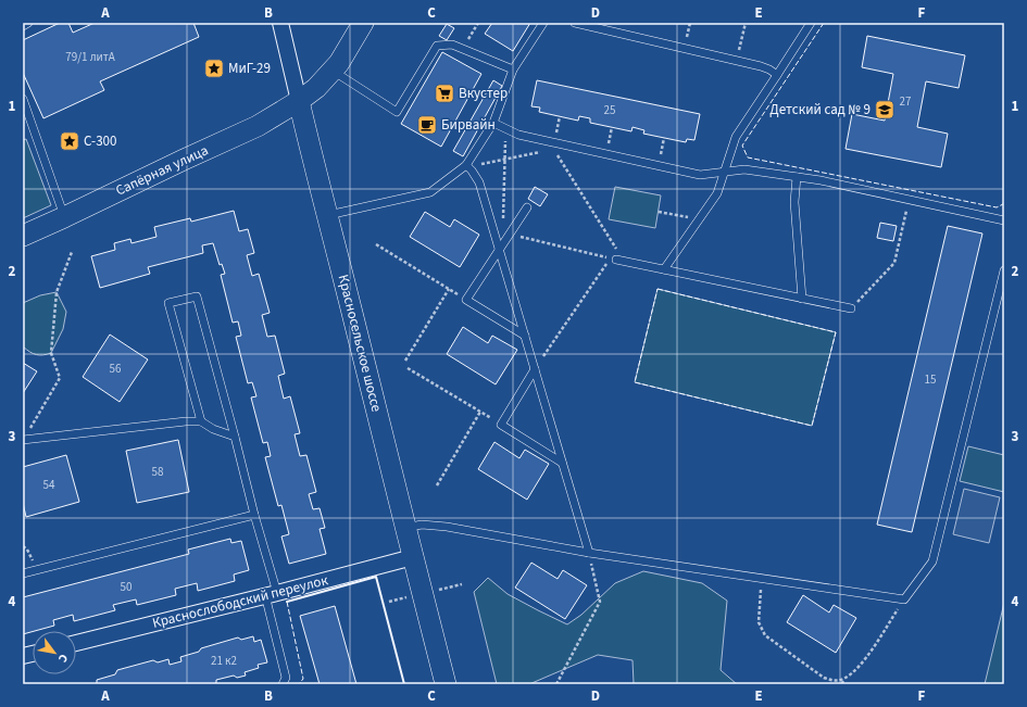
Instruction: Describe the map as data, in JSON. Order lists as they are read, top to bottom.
{
  "streets": {
    "main road": ["Сапёрная улица", "Красносельское шоссе"],
    "street": ["Краснослободский переулок"]
  },
  "crossings": [
    ["Сапёрная улица", "Красносельское шоссе"],
    ["Красносельское шоссе", "Краснослободский переулок"]
  ],
  "places": {
    "place": ["МиГ-29", "С-300"],
    "supermarket": ["Вкустер"],
    "school or university": ["Детский сад № 9"],
    "cafe": ["Бирвайн"]
  },
  "house_numbers": [
    "79/1 литА",
    "27",
    "25",
    "56",
    "15",
    "58",
    "54",
    "50",
    "21 к2"
  ],
  "north": "bottom right",
  "grid": {
    "columns": [
      "A",
      "B",
      "C",
      "D",
      "E",
      "F"
    ],
    "rows": [
      "1",
      "2",
      "3",
      "4"
    ]
  }
}
